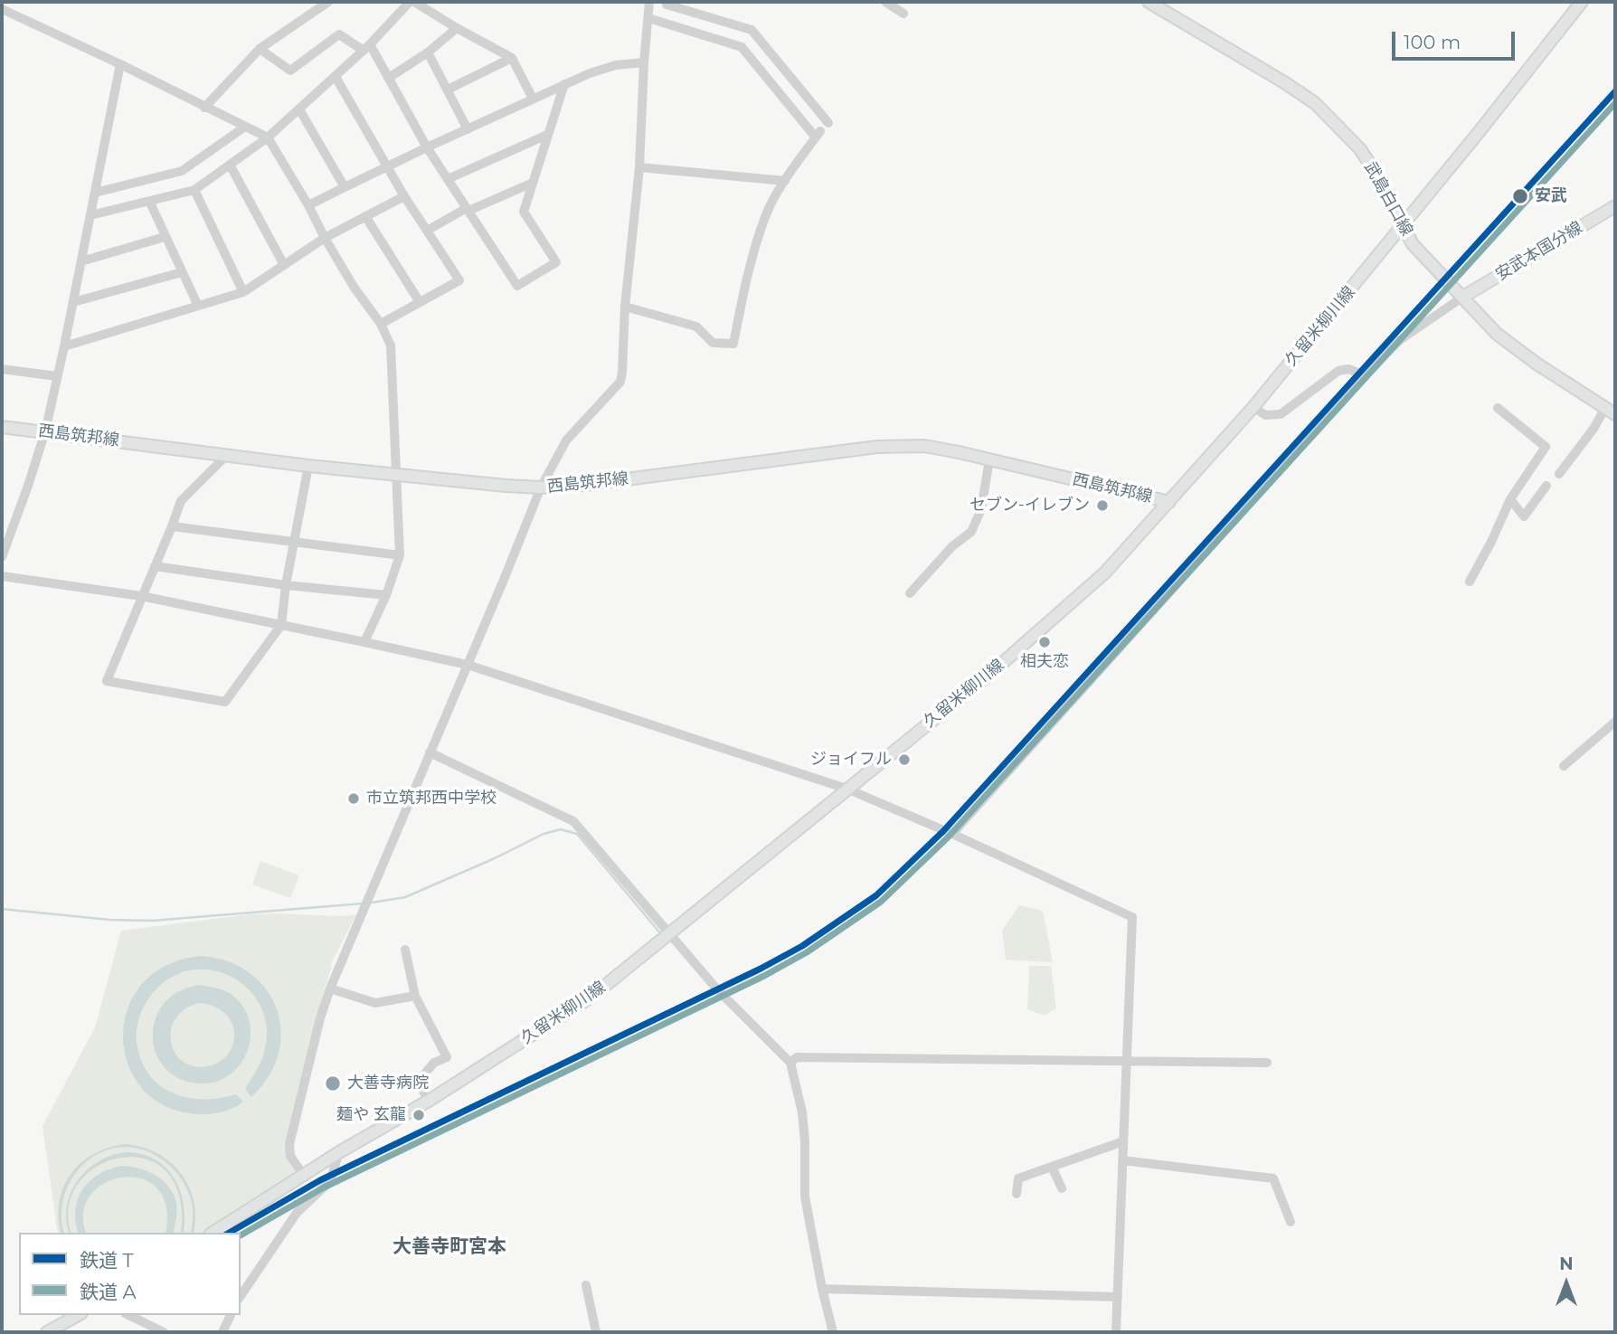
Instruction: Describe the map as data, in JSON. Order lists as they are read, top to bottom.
{
  "streets": {
    "main road": [
      "武島白口線",
      "安武本国分線",
      "久留米柳川線",
      "西島筑邦線"
    ]
  },
  "crossings": [
    ["武島白口線", "安武本国分線"],
    ["武島白口線", "久留米柳川線"],
    ["久留米柳川線", "西島筑邦線"]
  ],
  "districts": ["大善寺町宮本"],
  "places": [
    "安武",
    "セブン-イレブン",
    "相夫恋",
    "ジョイフル",
    "市立筑邦西中学校",
    "大善寺病院",
    "麺や 玄龍"
  ],
  "lines": ["rail line T", "rail line A"],
  "legend": ["鉄道 T", "鉄道 A"],
  "scale_bar": "100 m",
  "north": "top"
}
